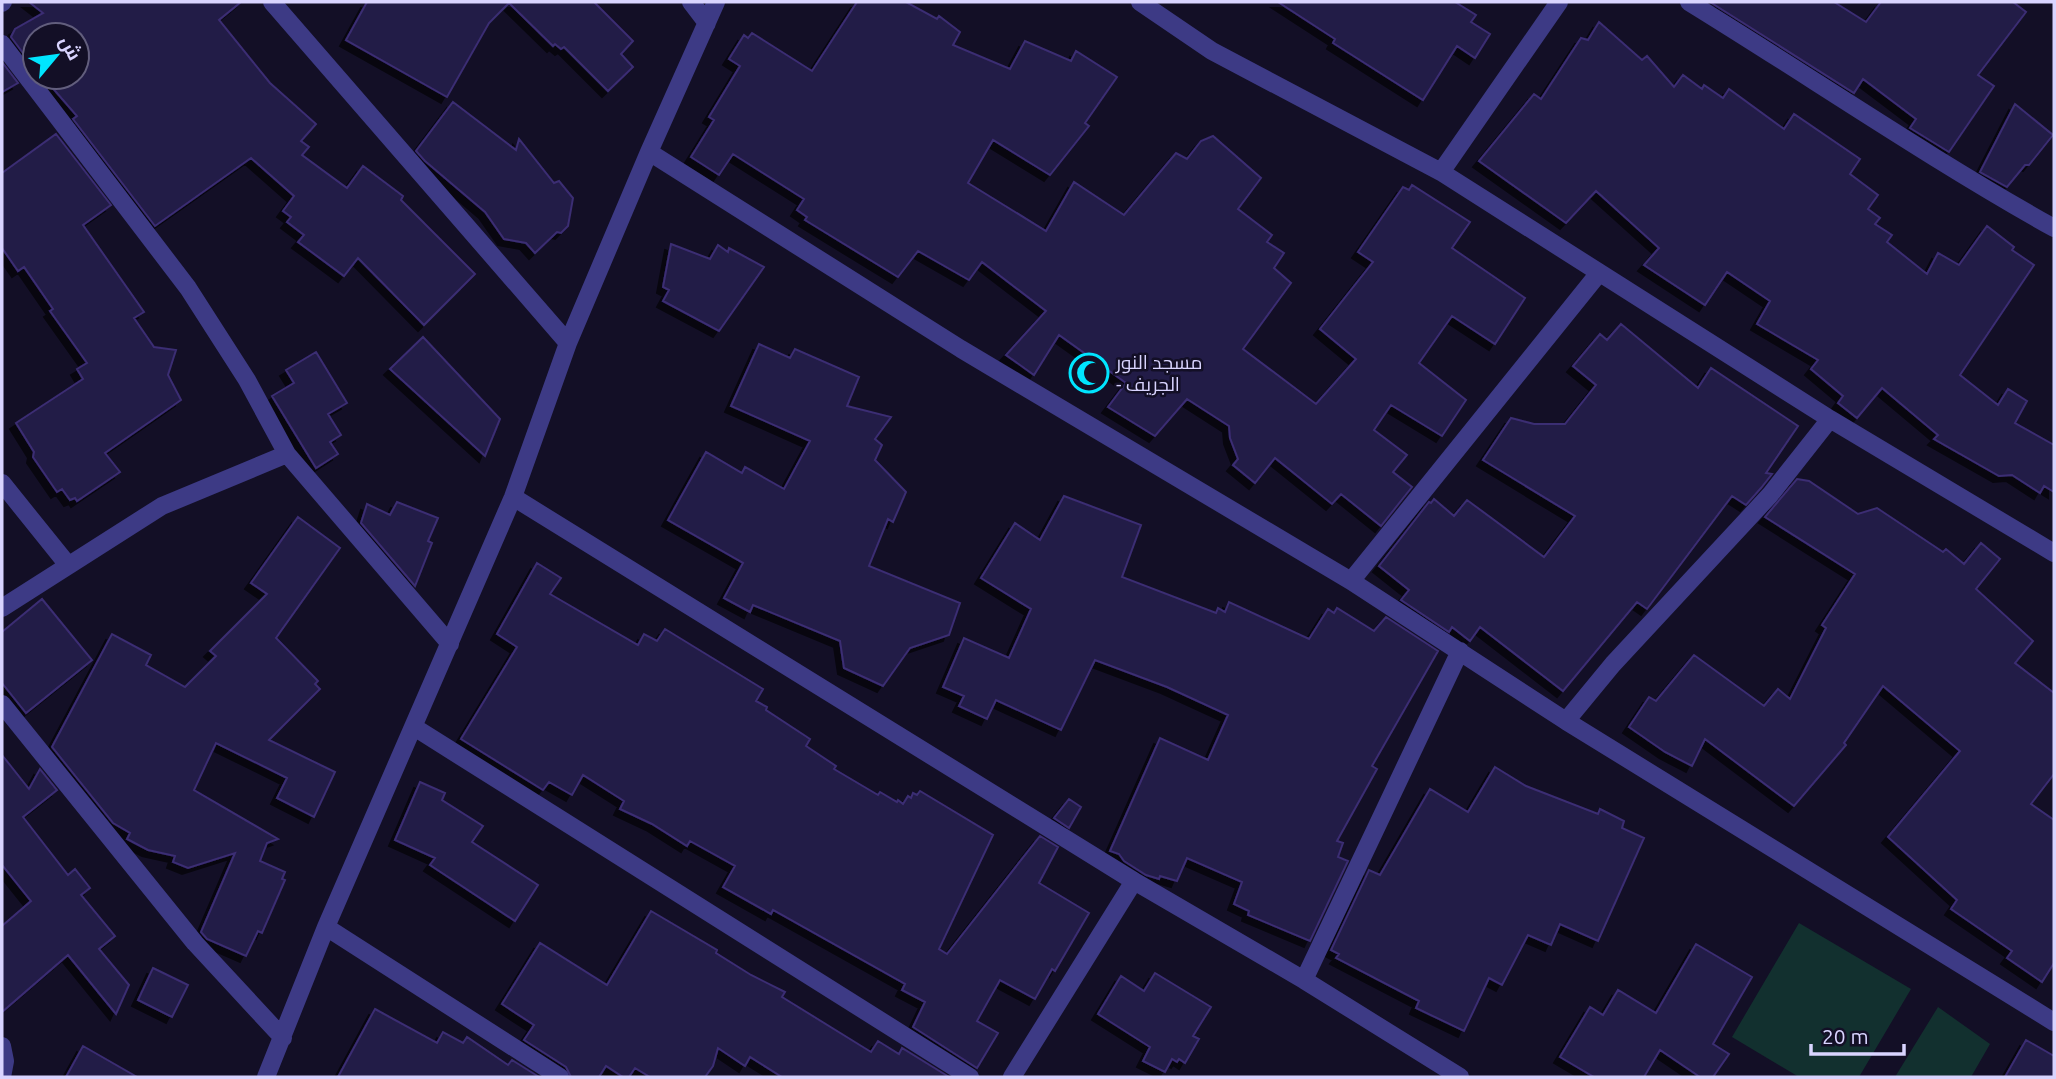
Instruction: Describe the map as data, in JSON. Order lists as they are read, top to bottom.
{
  "places": {
    "mosque": ["مسجد النور - الجريف"]
  },
  "scale_bar": "20 m",
  "north": "top right"
}
